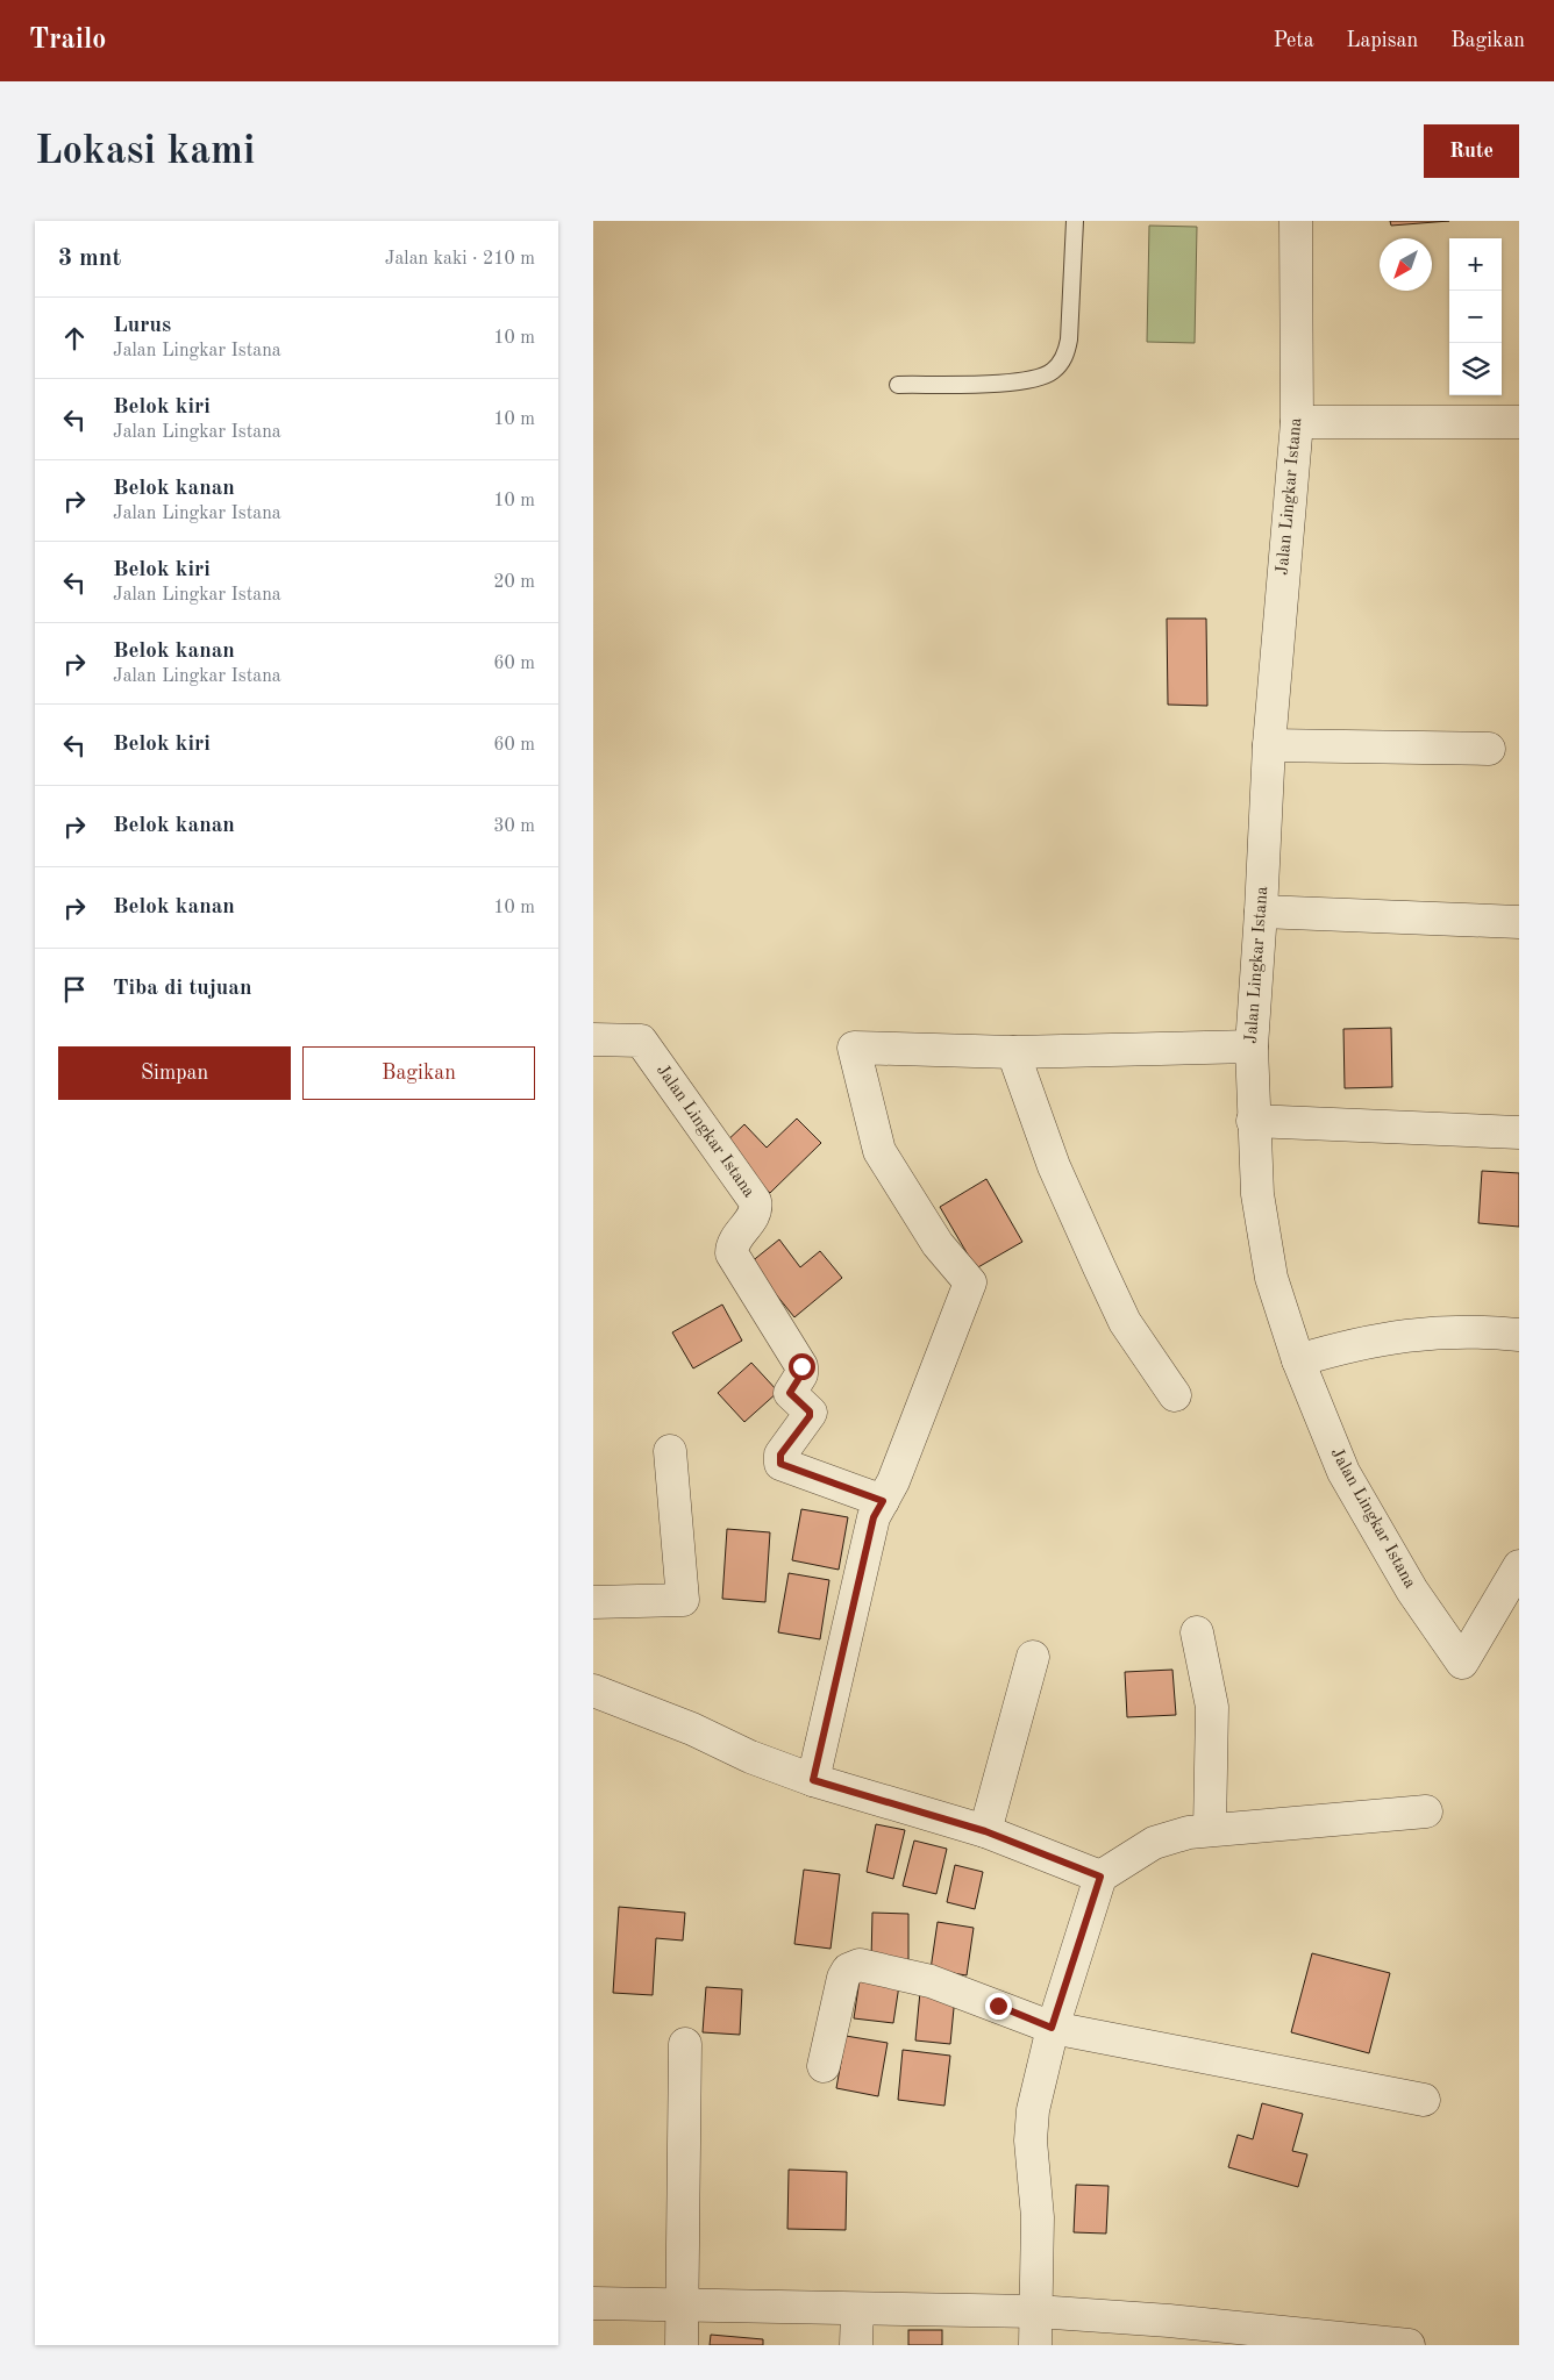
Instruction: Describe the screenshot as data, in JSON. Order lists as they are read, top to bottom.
{
  "streets": {
    "street": ["Jalan Lingkar Istana"]
  },
  "north": "bottom left",
  "page": {
    "header": "Trailo",
    "nav": ["Peta", "Lapisan", "Bagikan"],
    "buttons": [
      "Rute",
      ["Simpan", "Bagikan"]
    ],
    "title": "Lokasi kami",
    "heading": ["3 mnt", "Jalan kaki · 210 m"],
    "map_buttons": ["+", "−"],
    "list": [
      ["Lurus", "Jalan Lingkar Istana", "10 m"],
      ["Belok kiri", "Jalan Lingkar Istana", "10 m"],
      ["Belok kanan", "Jalan Lingkar Istana", "10 m"],
      ["Belok kiri", "Jalan Lingkar Istana", "20 m"],
      ["Belok kanan", "Jalan Lingkar Istana", "60 m"],
      ["Belok kiri", "60 m"],
      ["Belok kanan", "30 m"],
      ["Belok kanan", "10 m"],
      "Tiba di tujuan"
    ]
  }
}
